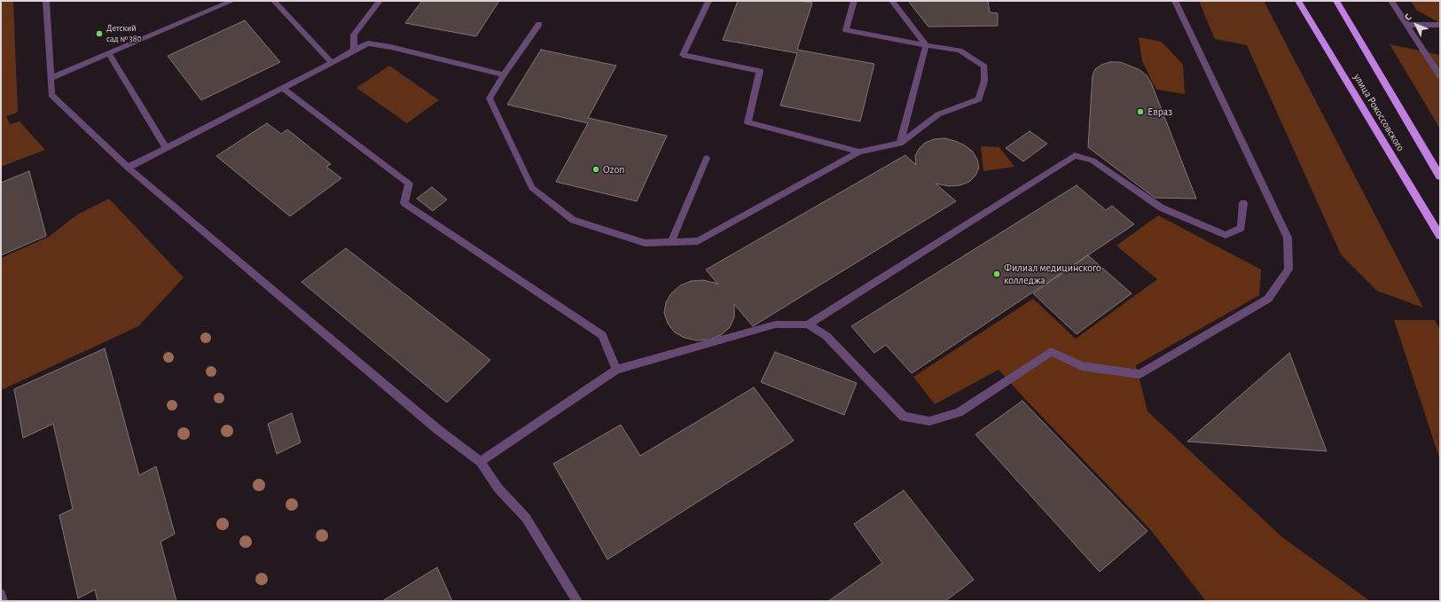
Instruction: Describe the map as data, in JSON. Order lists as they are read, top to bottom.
{
  "streets": {
    "highway": ["улица Рокоссовского"]
  },
  "places": [
    "Детский сад № 380",
    "Евраз",
    "Ozon",
    "Филиал медицинского колледжа"
  ],
  "north": "top left"
}
